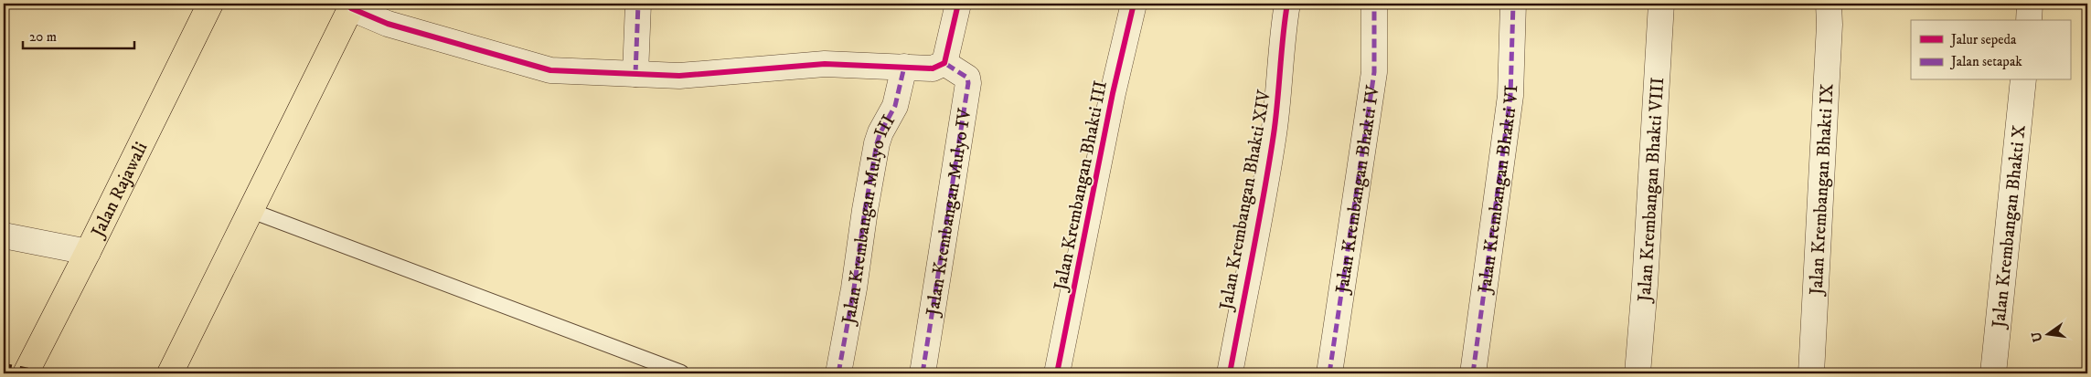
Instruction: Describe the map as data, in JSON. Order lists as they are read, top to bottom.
{
  "streets": {
    "main road": ["Jalan Rajawali"],
    "street": [
      "Jalan Krembangan Bhakti III",
      "Jalan Krembangan Bhakti IV",
      "Jalan Krembangan Bhakti VI",
      "Jalan Krembangan Bhakti VIII",
      "Jalan Krembangan Bhakti IX",
      "Jalan Krembangan Bhakti XIV",
      "Jalan Krembangan Mulyo IV",
      "Jalan Krembangan Mulyo III",
      "Jalan Krembangan Bhakti X"
    ]
  },
  "legend": ["Jalur sepeda", "Jalan setapak"],
  "scale_bar": "20 m",
  "north": "left"
}
